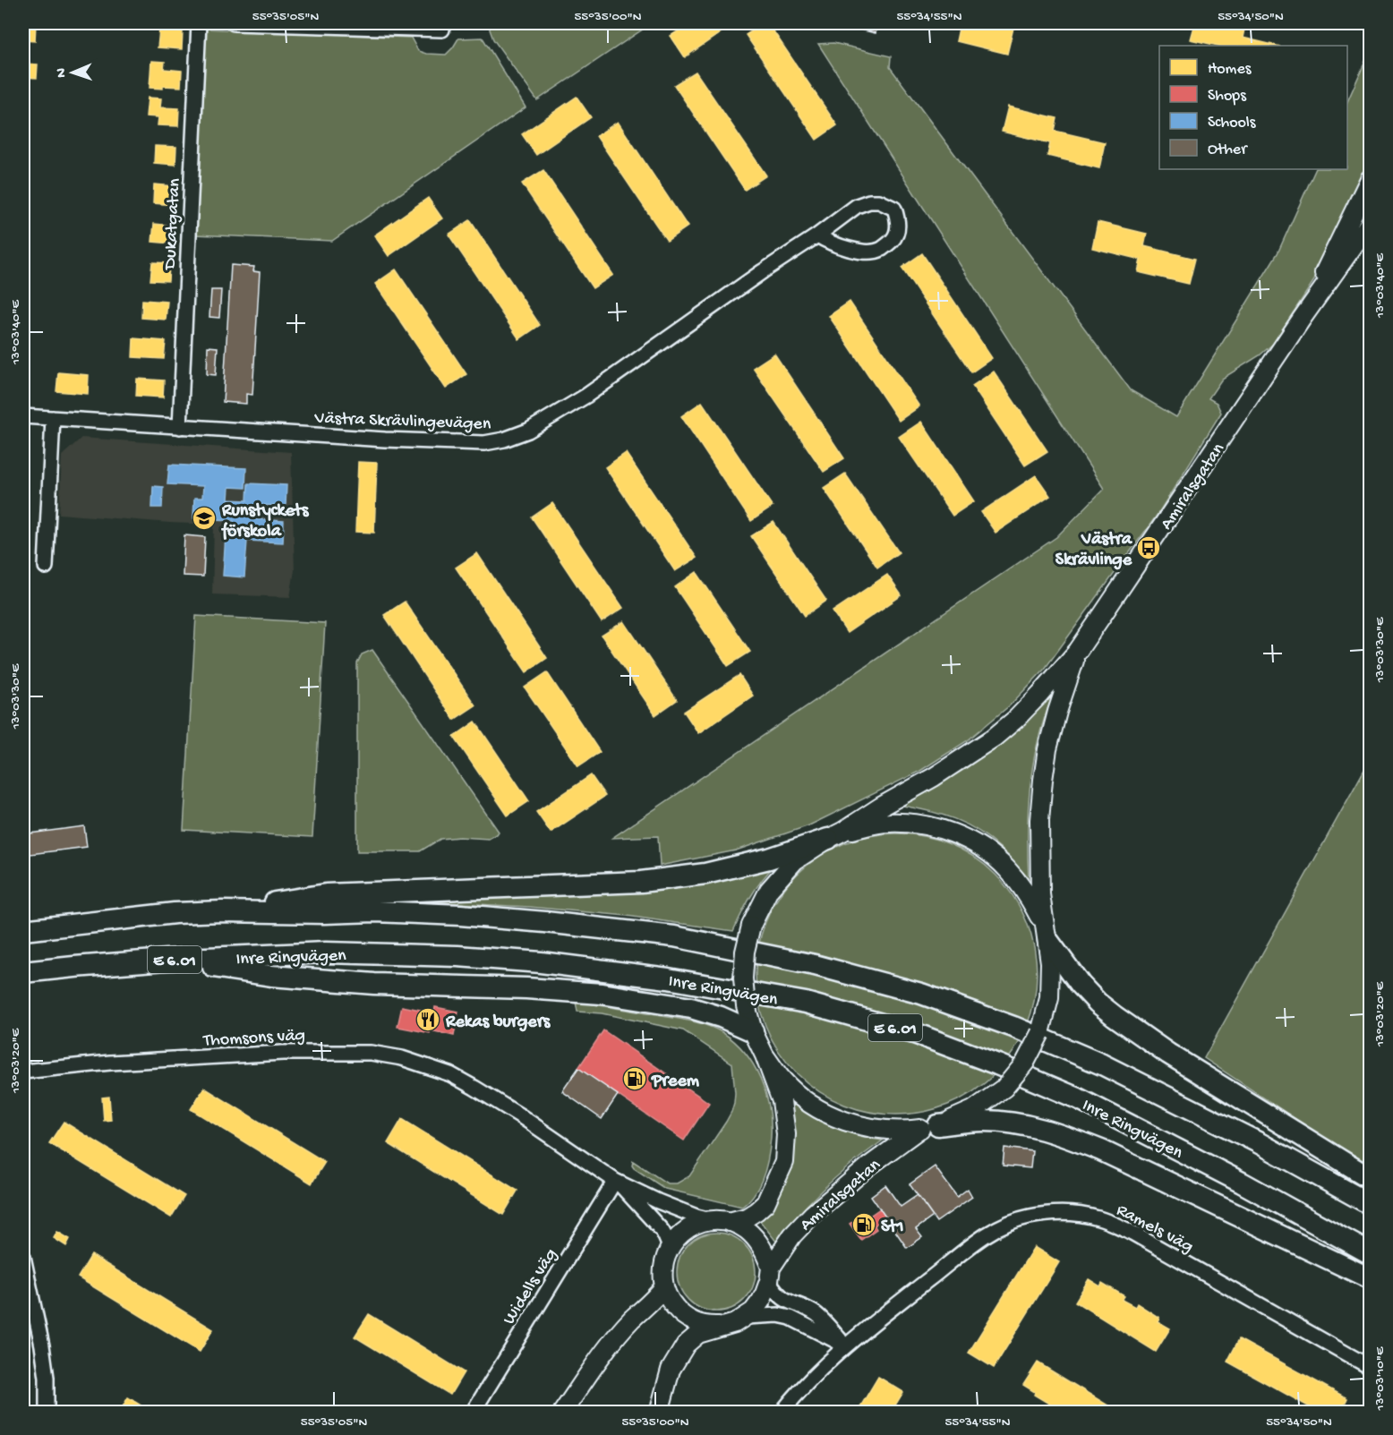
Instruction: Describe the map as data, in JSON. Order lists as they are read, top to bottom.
{
  "streets": {
    "highway": ["Inre Ringvägen", "E 6.01"],
    "main road": ["Amiralsgatan"],
    "street": [
      "Dukatgatan",
      "Västra Skrävlingevägen",
      "Thomsons väg",
      "Ramels väg",
      "Widells väg"
    ]
  },
  "crossings": [
    ["Dukatgatan", "Västra Skrävlingevägen"],
    ["Amiralsgatan", "Thomsons väg"],
    ["Thomsons väg", "Widells väg"]
  ],
  "places": {
    "school or university": ["Runstyckets förskola"],
    "bus stop": ["Västra Skrävlinge"],
    "restaurant": ["Rekas burgers"],
    "fuel station": ["Preem", "St1"]
  },
  "legend": [
    "Homes",
    "Shops",
    "Schools",
    "Other"
  ],
  "north": "left",
  "coordinates": [
    "55°35'05\"N",
    "55°35'00\"N",
    "55°34'55\"N",
    "55°34'50\"N",
    "13°03'40\"E",
    "13°03'30\"E",
    "13°03'20\"E",
    "13°03'10\"E"
  ]
}
